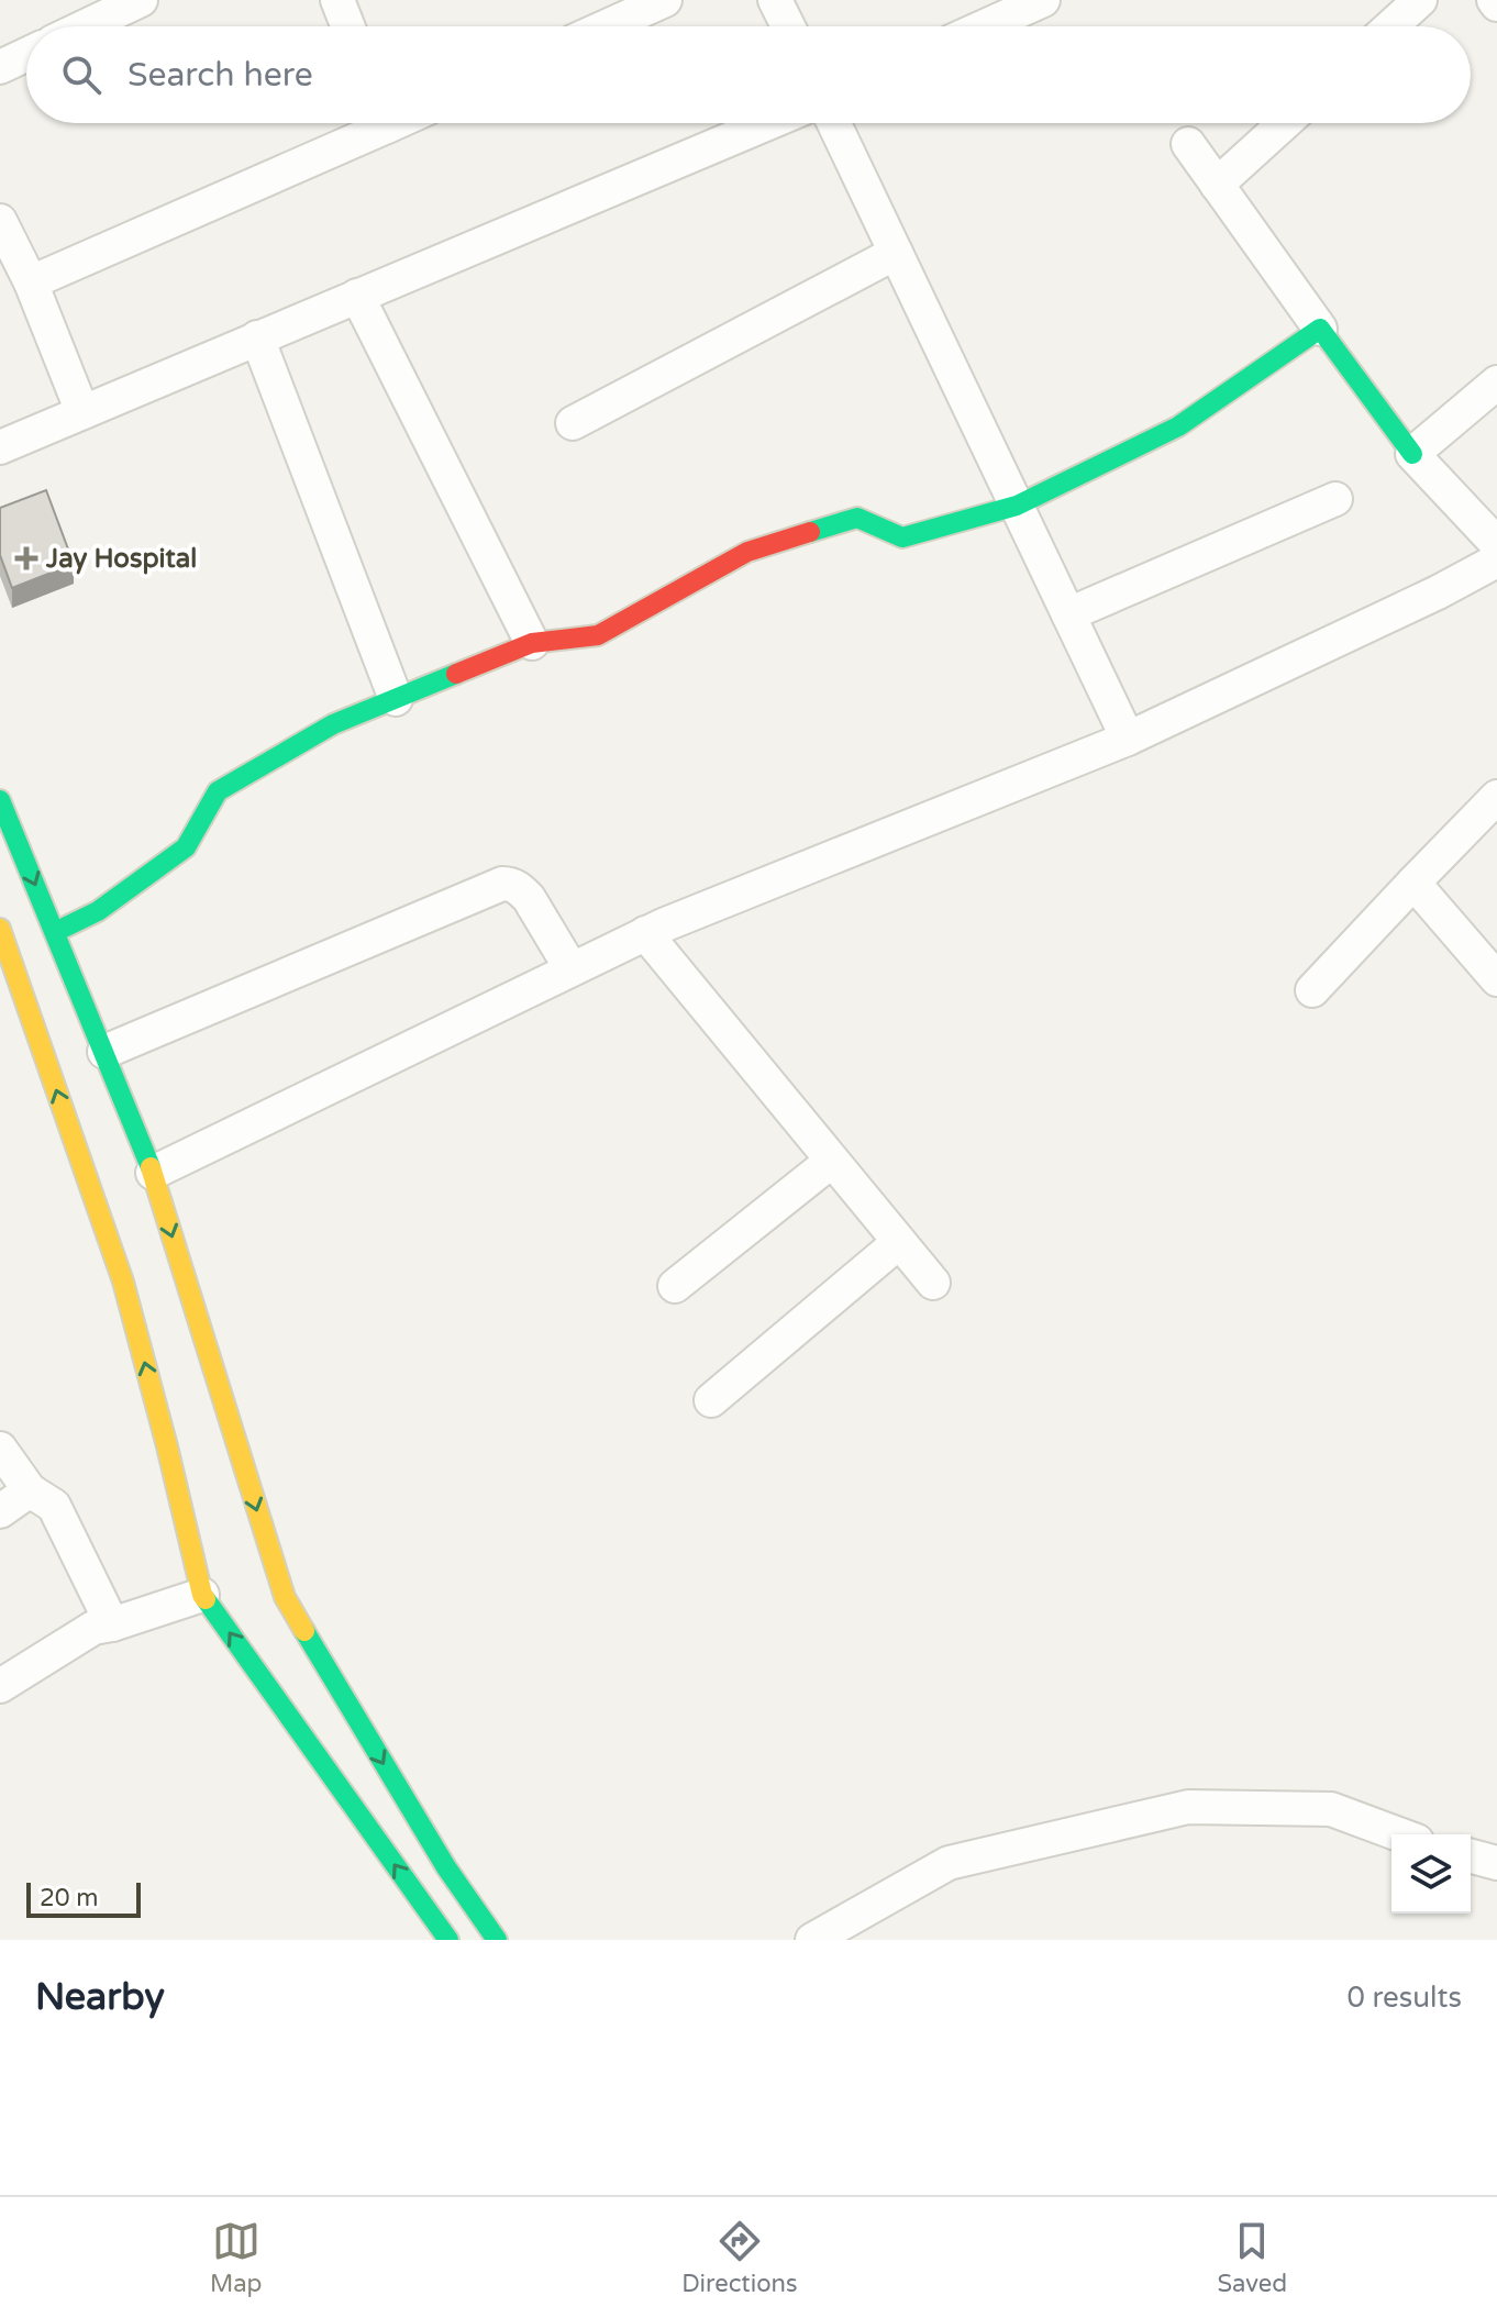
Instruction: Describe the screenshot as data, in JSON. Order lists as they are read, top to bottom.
{
  "places": {
    "health": ["Jay Hospital"]
  },
  "scale_bar": "20 m",
  "page": {
    "search": "Search here",
    "scale": "20 m",
    "heading": ["Nearby", "0 results"],
    "nav": ["Map", "Directions", "Saved"]
  }
}
